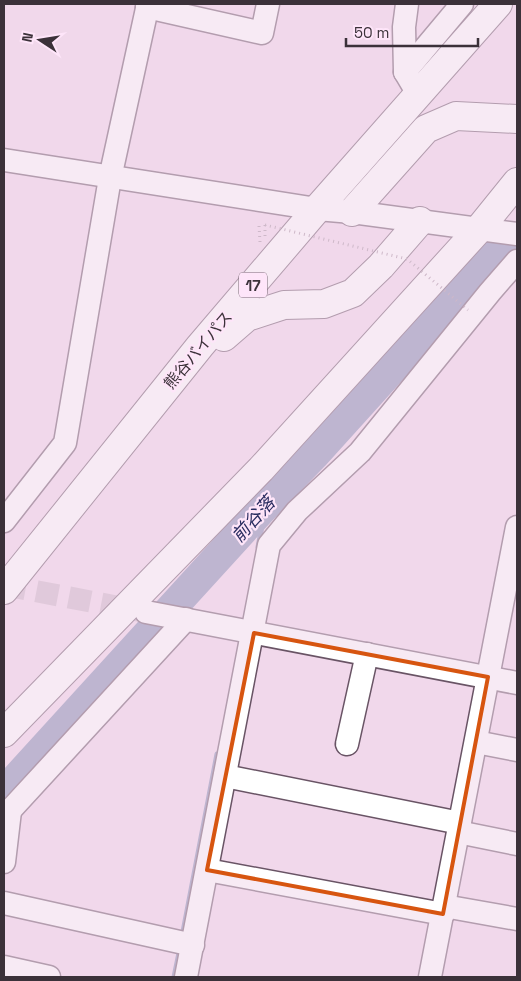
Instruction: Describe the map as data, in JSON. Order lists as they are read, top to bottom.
{
  "streets": {
    "highway": ["17", "熊谷バイパス"]
  },
  "crossings": [
    ["17", "熊谷バイパス"]
  ],
  "water": ["前谷落"],
  "scale_bar": "50 m",
  "north": "left"
}
